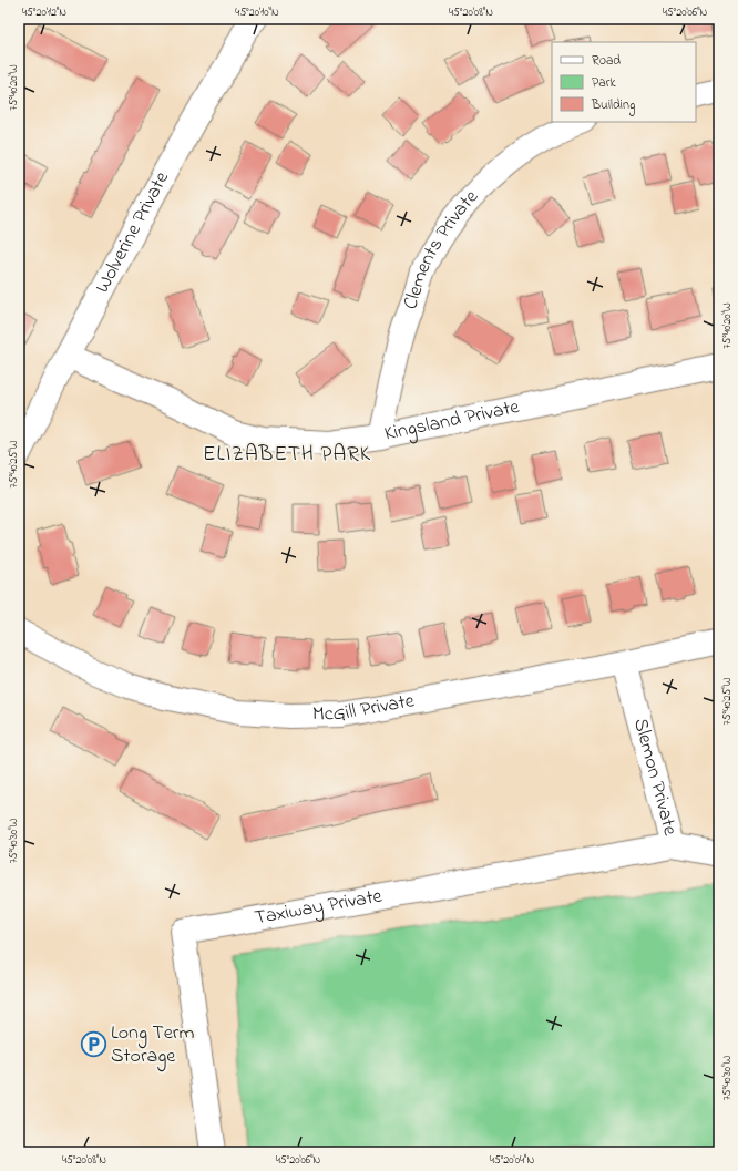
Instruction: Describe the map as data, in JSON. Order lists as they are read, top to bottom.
{
  "streets": {
    "street": [
      "Wolverine Private",
      "Clements Private",
      "Kingsland Private",
      "McGill Private",
      "Slemon Private",
      "Taxiway Private"
    ]
  },
  "crossings": [
    ["Wolverine Private", "Kingsland Private"],
    ["Clements Private", "Kingsland Private"],
    ["McGill Private", "Slemon Private"],
    ["Slemon Private", "Taxiway Private"]
  ],
  "districts": ["ELIZABETH PARK"],
  "places": {
    "parking": ["Long Term Storage"]
  },
  "legend": ["Road", "Park", "Building"],
  "coordinates": [
    "45°20'12\"N",
    "45°20'10\"N",
    "45°20'08\"N",
    "45°20'06\"N",
    "75°40'20\"W",
    "75°40'25\"W",
    "75°40'30\"W",
    "45°20'04\"N"
  ]
}
